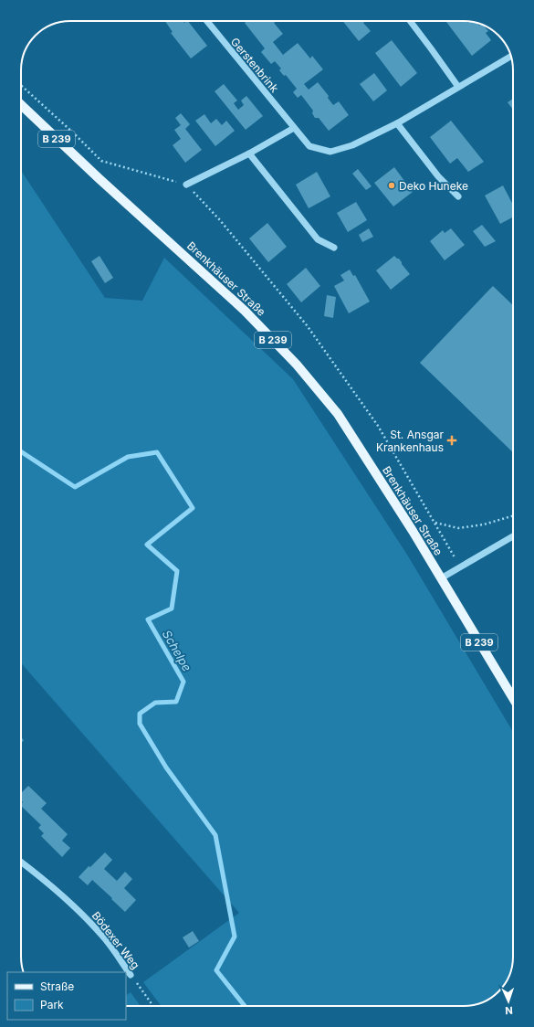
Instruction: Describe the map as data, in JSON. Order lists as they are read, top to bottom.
{
  "streets": {
    "main road": ["B 239", "Brenkhäuser Straße"],
    "street": ["Gerstenbrink", "Bödexer Weg"]
  },
  "water": ["Schelpe"],
  "places": {
    "other": ["Deko Huneke"],
    "health": ["St. Ansgar Krankenhaus"]
  },
  "legend": ["Straße", "Park"],
  "north": "bottom"
}
